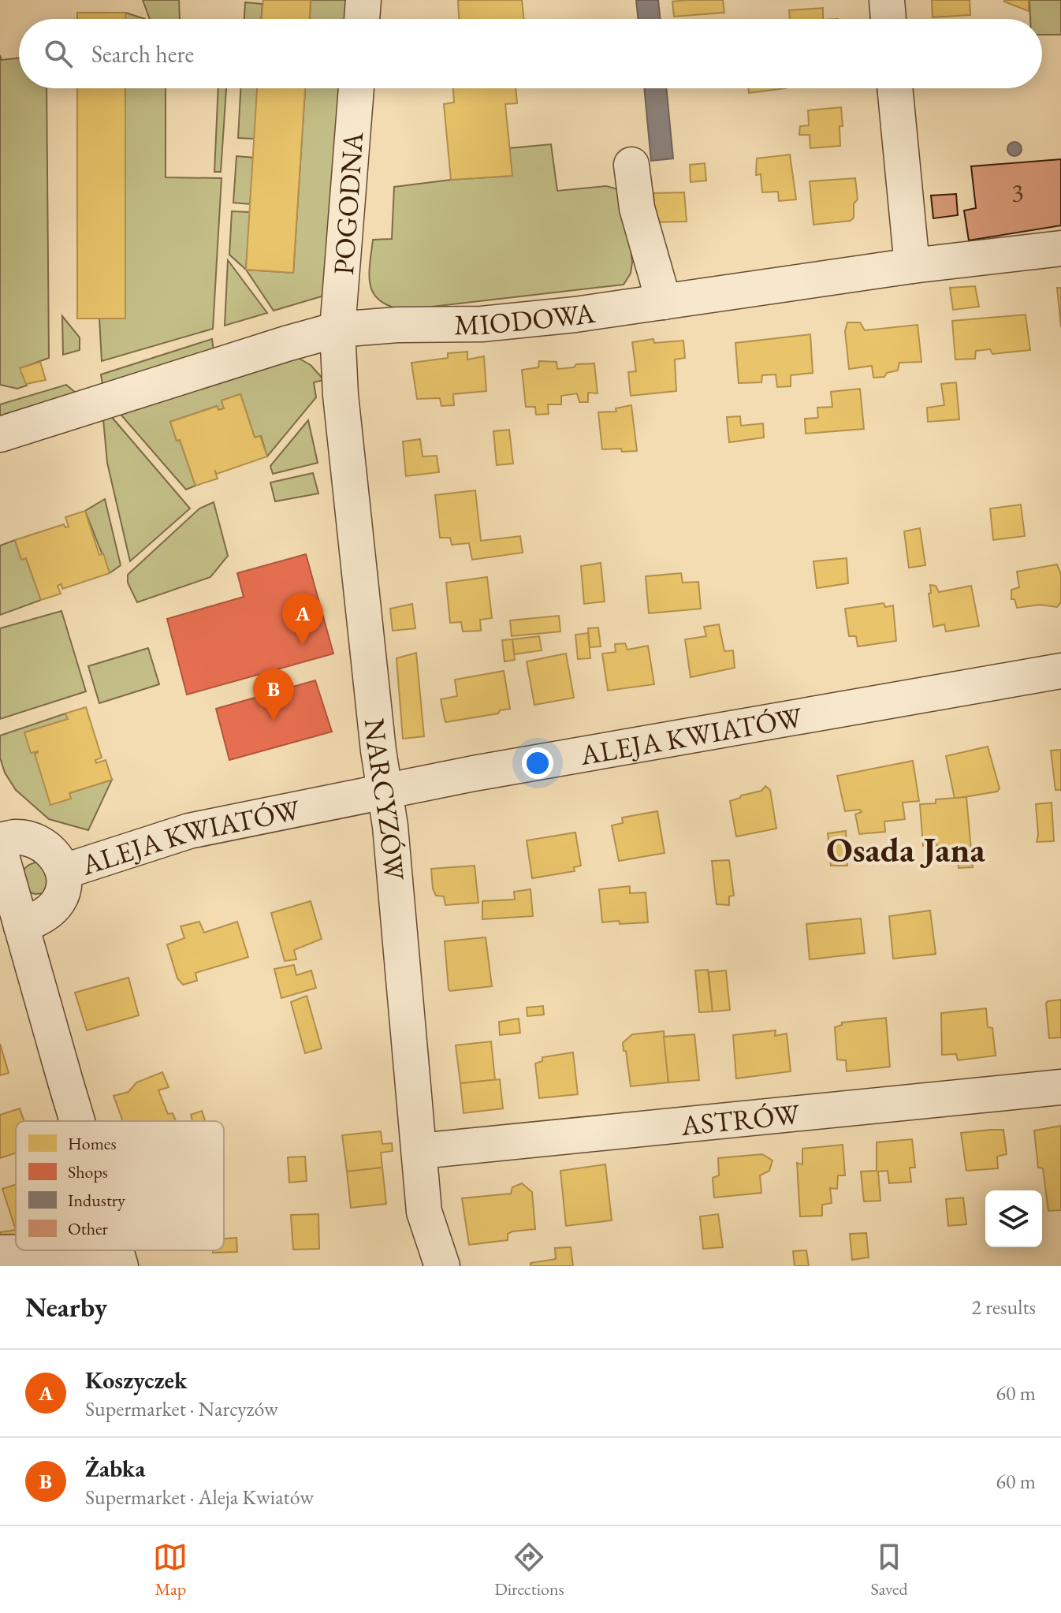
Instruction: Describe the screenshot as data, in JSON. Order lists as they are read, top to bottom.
{
  "streets": {
    "street": [
      "POGODNA",
      "MIODOWA",
      "ALEJA KWIATÓW",
      "NARCYZÓW",
      "ASTRÓW"
    ]
  },
  "crossings": [
    ["POGODNA", "MIODOWA"],
    ["POGODNA", "NARCYZÓW"],
    ["MIODOWA", "NARCYZÓW"],
    ["ALEJA KWIATÓW", "NARCYZÓW"],
    ["NARCYZÓW", "ASTRÓW"]
  ],
  "districts": ["Osada Jana"],
  "house_numbers": ["3"],
  "legend": [
    "Homes",
    "Shops",
    "Industry",
    "Other"
  ],
  "page": {
    "search": "Search here",
    "pins": ["A", "B"],
    "heading": ["Nearby", "2 results"],
    "list": [
      {
        "mark": "A",
        "name": "Koszyczek",
        "note": "Supermarket · Narcyzów",
        "value": "60 m"
      },
      {
        "mark": "B",
        "name": "Żabka",
        "note": "Supermarket · Aleja Kwiatów",
        "value": "60 m"
      }
    ],
    "nav": ["Map", "Directions", "Saved"]
  }
}
